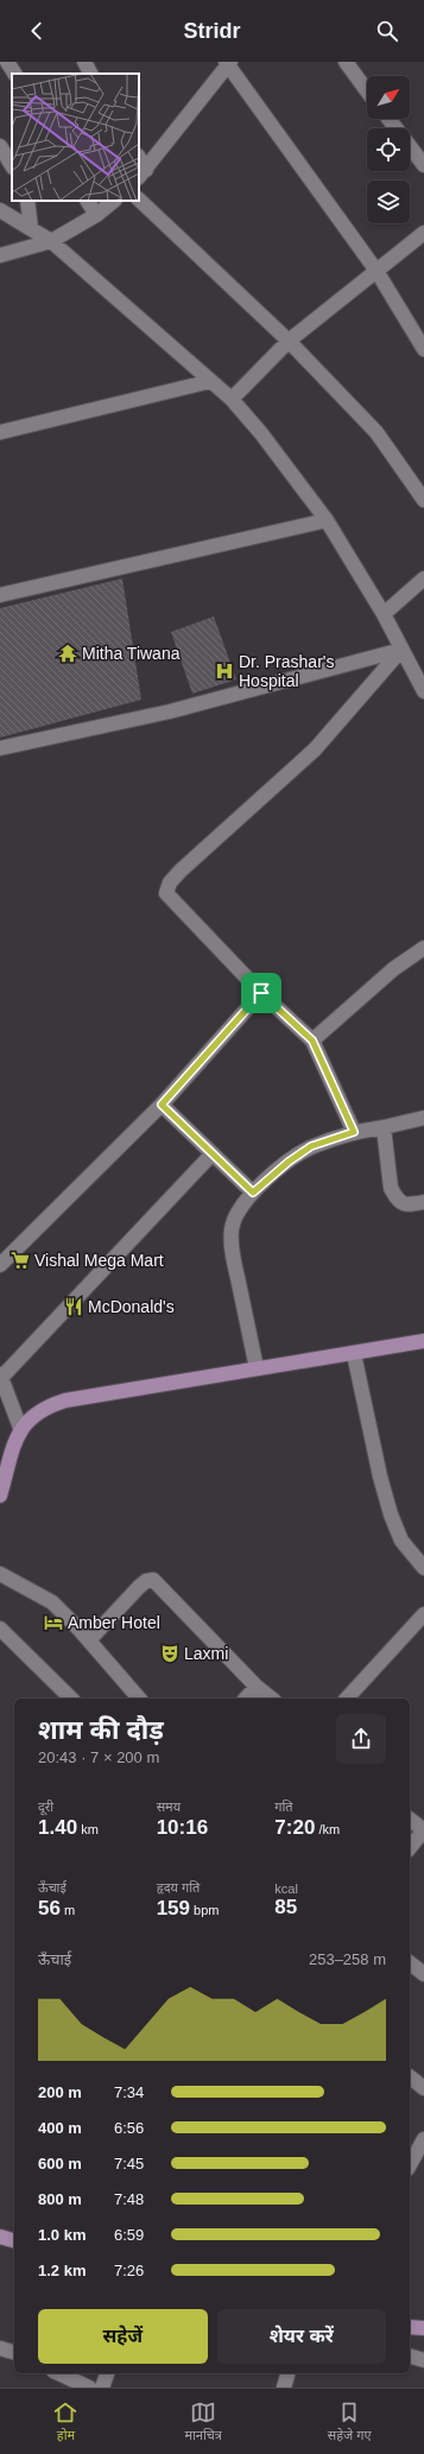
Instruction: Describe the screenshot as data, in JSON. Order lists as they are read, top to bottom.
{
  "places": {
    "temple": ["Mitha Tiwana"],
    "hospital": ["Dr. Prashar's Hospital"],
    "supermarket": ["Vishal Mega Mart"],
    "restaurant": ["McDonald's"],
    "hotel": ["Amber Hotel"],
    "theatre": ["Laxmi"]
  },
  "north": "top right",
  "page": {
    "header": "Stridr",
    "heading": ["शाम की दौड़", "20:43 · 7 × 200 m"],
    "stats": [
      ["दूरी", "1.40 km"],
      ["समय", "10:16"],
      ["गति", "7:20 /km"],
      ["ऊँचाई", "56 m"],
      ["हृदय गति", "159 bpm"],
      ["kcal", "85"]
    ],
    "chart": ["ऊँचाई", "253–258 m"],
    "list": [
      {
        "name": "200 m",
        "note": "7:34"
      },
      {
        "name": "400 m",
        "note": "6:56"
      },
      {
        "name": "600 m",
        "note": "7:45"
      },
      {
        "name": "800 m",
        "note": "7:48"
      },
      {
        "name": "1.0 km",
        "note": "6:59"
      },
      {
        "name": "1.2 km",
        "note": "7:26"
      }
    ],
    "buttons": ["सहेजें", "शेयर करें"],
    "tabs": ["होम", "मानचित्र", "सहेजे गए"]
  }
}
